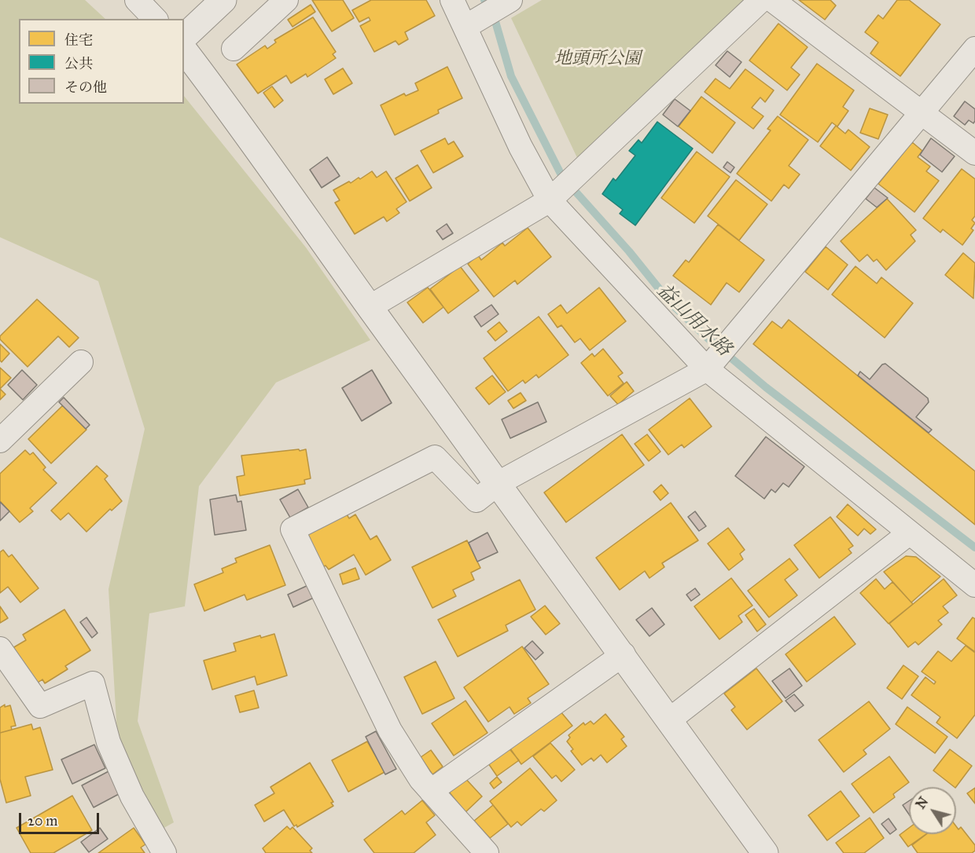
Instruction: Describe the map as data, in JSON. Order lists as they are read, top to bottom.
{
  "water": ["益山用水路"],
  "parks": ["地頭所公園"],
  "legend": ["住宅", "公共", "その他"],
  "scale_bar": "20 m",
  "north": "top left"
}
